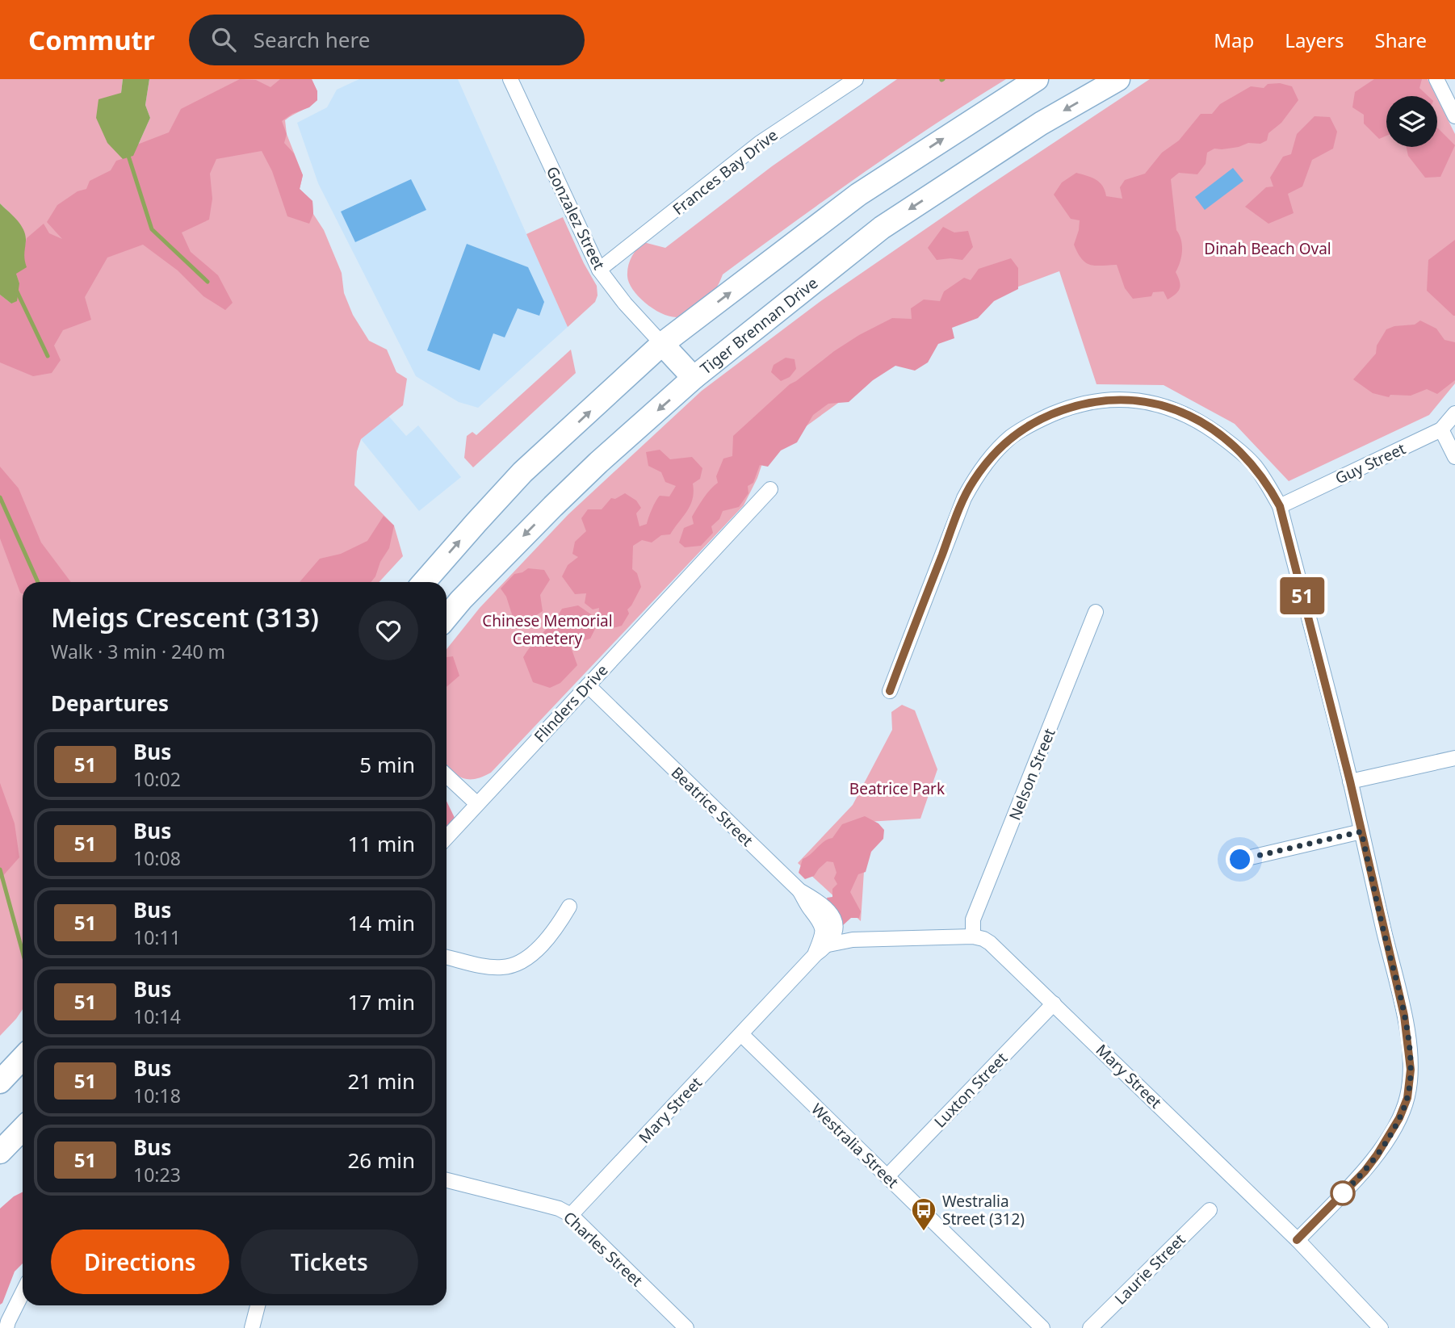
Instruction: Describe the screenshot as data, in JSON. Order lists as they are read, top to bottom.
{
  "streets": {
    "main road": ["Tiger Brennan Drive"],
    "street": [
      "Frances Bay Drive",
      "Gonzalez Street",
      "Guy Street",
      "Flinders Drive",
      "Nelson Street",
      "Beatrice Street",
      "Mary Street",
      "Luxton Street",
      "Westralia Street",
      "Charles Street",
      "Laurie Street"
    ]
  },
  "crossings": [
    ["Frances Bay Drive", "Gonzalez Street"],
    ["Flinders Drive", "Beatrice Street"],
    ["Nelson Street", "Mary Street"],
    ["Beatrice Street", "Mary Street"],
    ["Mary Street", "Luxton Street"],
    ["Mary Street", "Westralia Street"],
    ["Mary Street", "Charles Street"],
    ["Luxton Street", "Westralia Street"]
  ],
  "parks": ["Dinah Beach Oval", "Chinese Memorial Cemetery", "Beatrice Park"],
  "places": {
    "bus stop": ["Westralia Street (312)"]
  },
  "lines": ["bus line 51"],
  "page": {
    "header": "Commutr",
    "search": "Search here",
    "nav": ["Map", "Layers", "Share"],
    "on_map": "51",
    "heading": [
      ["Meigs Crescent (313)", "Walk · 3 min · 240 m"],
      "Departures"
    ],
    "list": [
      {
        "mark": "51",
        "name": "Bus",
        "note": "10:02",
        "value": "5 min"
      },
      {
        "mark": "51",
        "name": "Bus",
        "note": "10:08",
        "value": "11 min"
      },
      {
        "mark": "51",
        "name": "Bus",
        "note": "10:11",
        "value": "14 min"
      },
      {
        "mark": "51",
        "name": "Bus",
        "note": "10:14",
        "value": "17 min"
      },
      {
        "mark": "51",
        "name": "Bus",
        "note": "10:18",
        "value": "21 min"
      },
      {
        "mark": "51",
        "name": "Bus",
        "note": "10:23",
        "value": "26 min"
      }
    ],
    "buttons": ["Directions", "Tickets"]
  }
}
